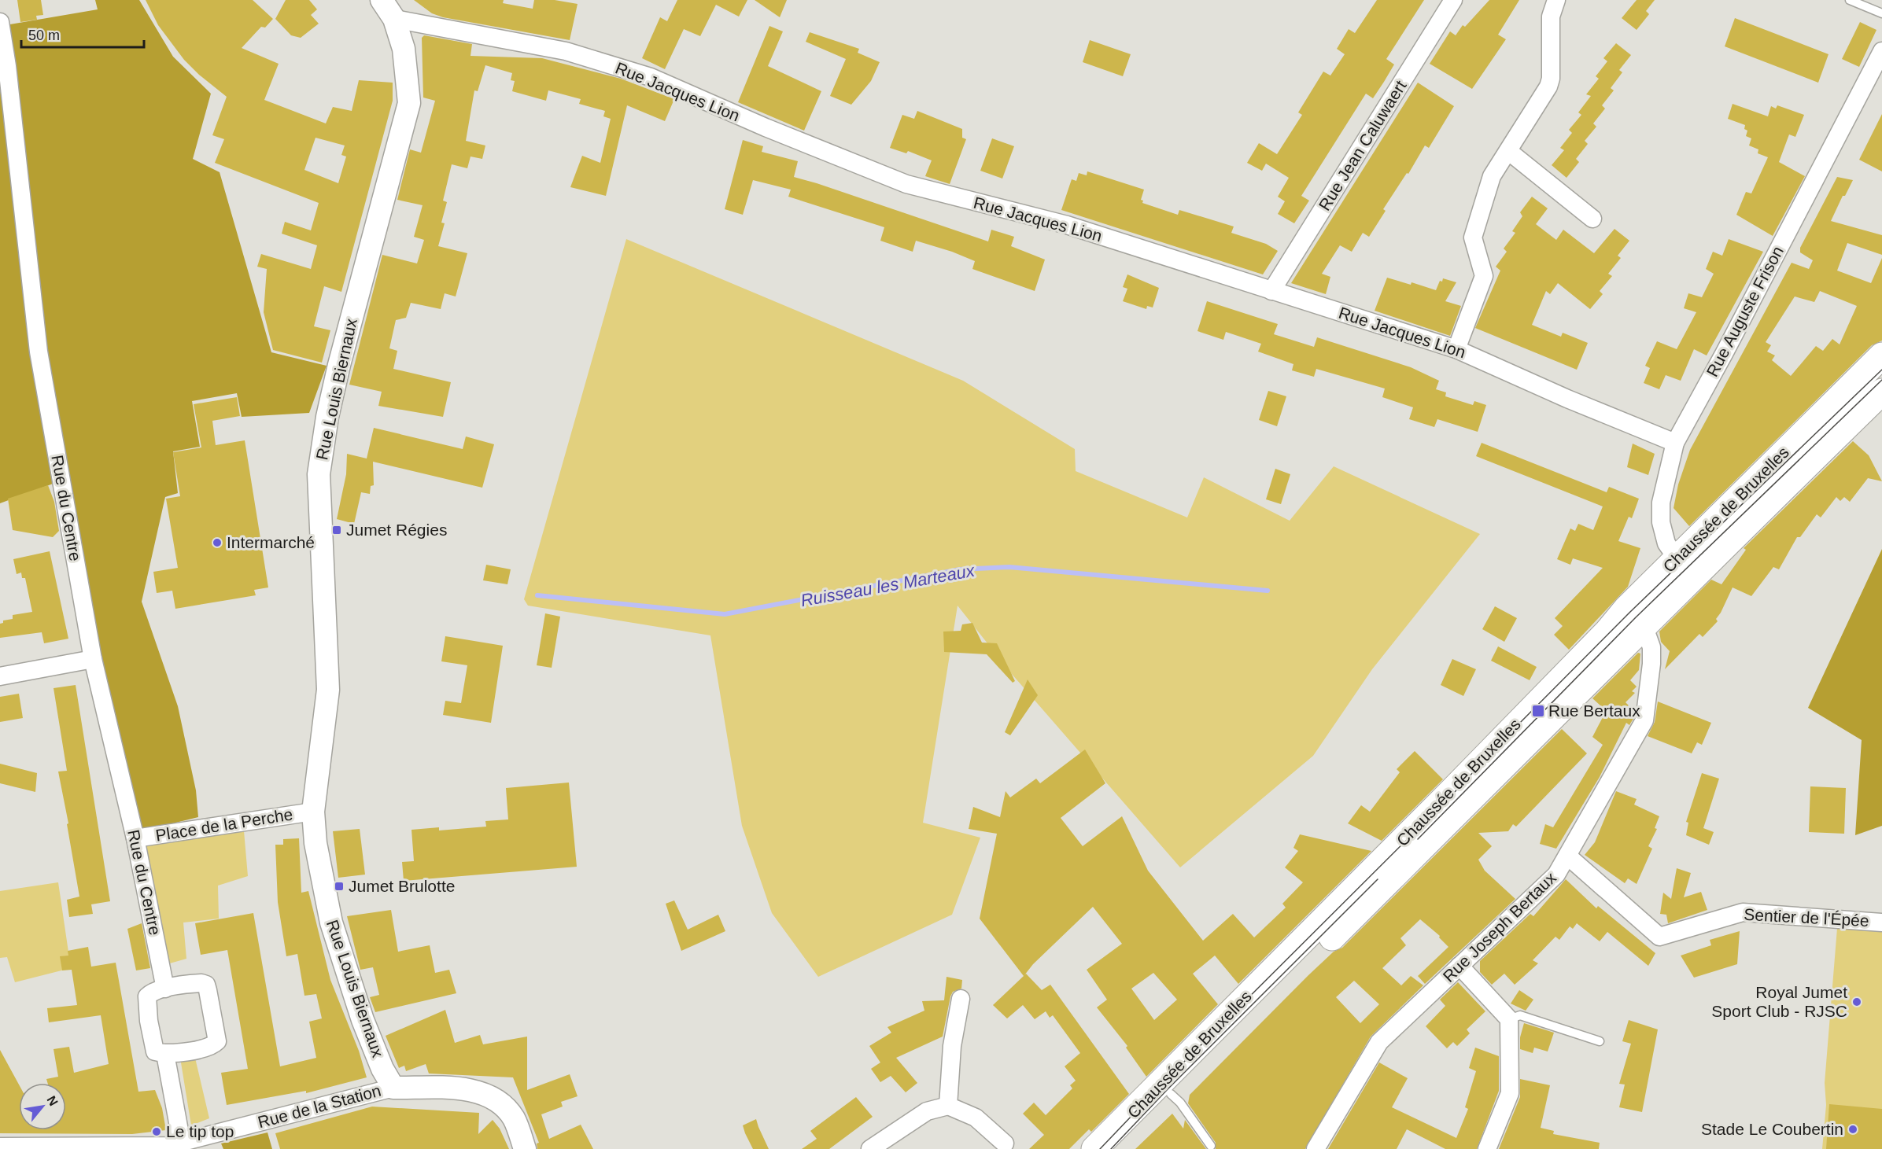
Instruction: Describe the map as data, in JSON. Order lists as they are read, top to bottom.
{
  "streets": {
    "main road": ["Chaussée de Bruxelles"],
    "street": [
      "Rue Jacques Lion",
      "Rue Jean Caluwaert",
      "Rue Auguste Frison",
      "Rue Louis Biernaux",
      "Rue du Centre",
      "Place de la Perche",
      "Sentier de l'Épée",
      "Rue Joseph Bertaux",
      "Rue de la Station"
    ]
  },
  "crossings": [
    ["Rue Jacques Lion", "Rue Jean Caluwaert"],
    ["Rue Jacques Lion", "Rue Auguste Frison"],
    ["Rue Jacques Lion", "Rue Louis Biernaux"],
    ["Rue Auguste Frison", "Chaussée de Bruxelles"],
    ["Rue Louis Biernaux", "Place de la Perche"],
    ["Rue Louis Biernaux", "Rue de la Station"],
    ["Rue du Centre", "Place de la Perche"],
    ["Chaussée de Bruxelles", "Rue Joseph Bertaux"],
    ["Sentier de l'Épée", "Rue Joseph Bertaux"]
  ],
  "water": ["Ruisseau les Marteaux"],
  "places": {
    "transit": ["Jumet Régies", "Rue Bertaux", "Jumet Brulotte"],
    "other": [
      "Intermarché",
      "Royal Jumet Sport Club - RJSC",
      "Stade Le Coubertin",
      "Le tip top"
    ]
  },
  "scale_bar": "50 m",
  "north": "top right"
}
